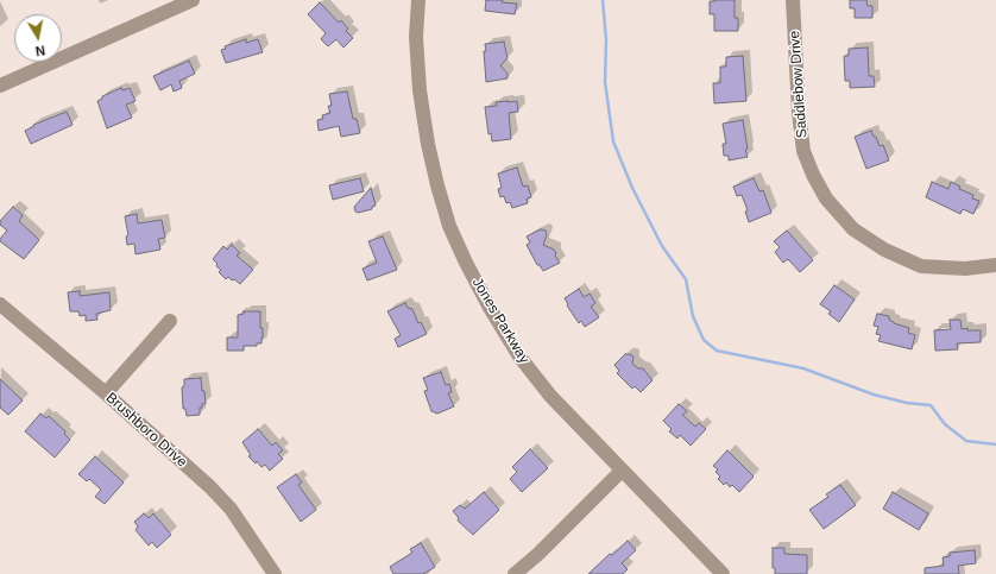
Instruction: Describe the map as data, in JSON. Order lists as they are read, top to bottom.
{
  "streets": {
    "street": ["Saddlebow Drive", "Jones Parkway", "Brushboro Drive"]
  },
  "north": "bottom"
}
